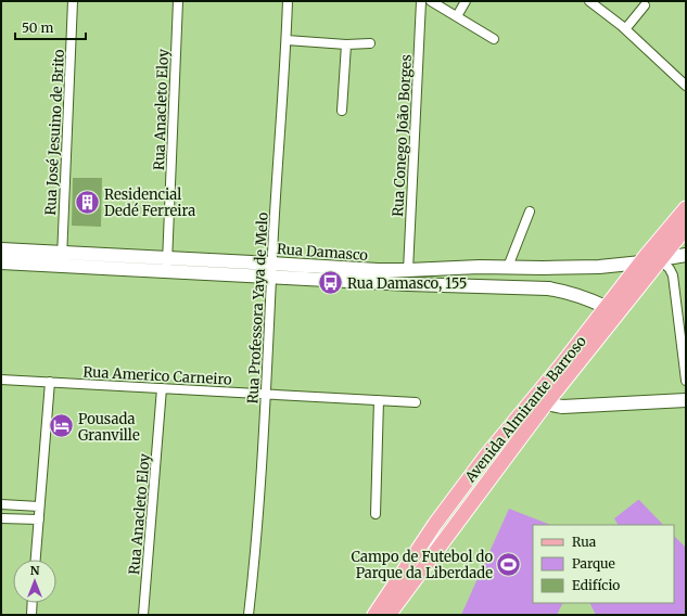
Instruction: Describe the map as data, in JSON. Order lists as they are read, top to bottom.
{
  "streets": {
    "main road": ["Avenida Almirante Barroso"],
    "street": [
      "Rua Anacleto Eloy",
      "Rua José Jesuino de Brito",
      "Rua Conego João Borges",
      "Rua Damasco",
      "Rua Professora Yaya de Melo",
      "Rua Americo Carneiro"
    ]
  },
  "crossings": [
    ["Rua Anacleto Eloy", "Rua Damasco"],
    ["Rua Anacleto Eloy", "Rua Americo Carneiro"],
    ["Rua José Jesuino de Brito", "Rua Damasco"],
    ["Rua Conego João Borges", "Rua Damasco"],
    ["Rua Damasco", "Rua Professora Yaya de Melo"],
    ["Rua Damasco", "Avenida Almirante Barroso"],
    ["Rua Professora Yaya de Melo", "Rua Americo Carneiro"]
  ],
  "places": {
    "building": ["Residencial Dedé Ferreira"],
    "bus stop": ["Rua Damasco, 155"],
    "hotel": ["Pousada Granville"],
    "sports": ["Campo de Futebol do Parque da Liberdade"]
  },
  "legend": ["Rua", "Parque", "Edifício"],
  "scale_bar": "50 m",
  "north": "top"
}
